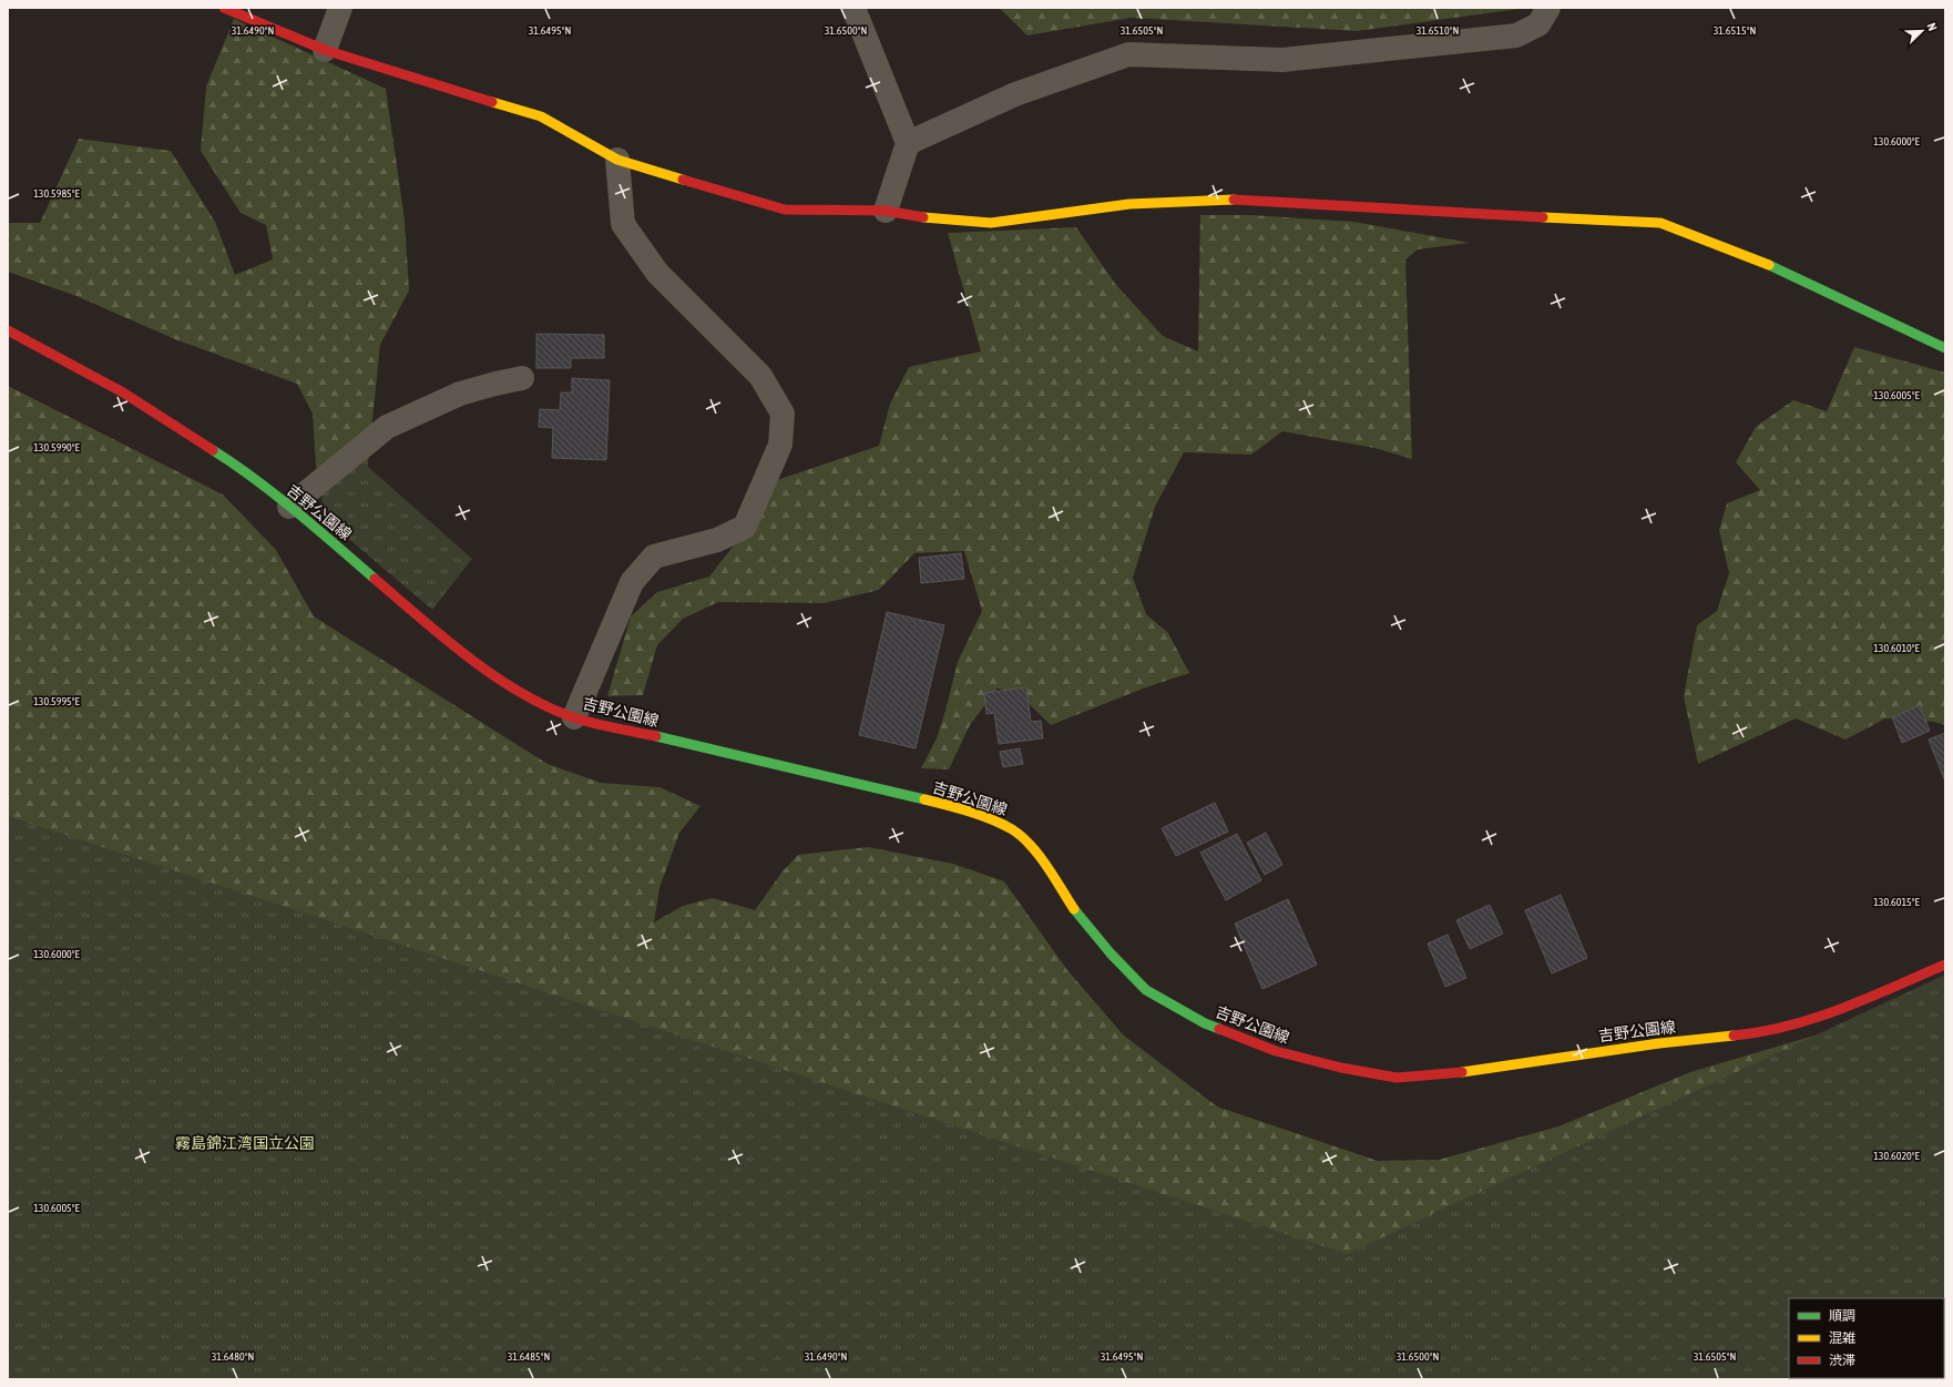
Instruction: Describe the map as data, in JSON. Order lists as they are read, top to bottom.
{
  "streets": {
    "main road": ["吉野公園線"]
  },
  "parks": ["霧島錦江湾国立公園"],
  "legend": ["順調", "混雑", "渋滞"],
  "north": "top right",
  "coordinates": [
    "31.6490°N",
    "31.6495°N",
    "31.6500°N",
    "31.6505°N",
    "31.6510°N",
    "31.6515°N",
    "130.6000°E",
    "130.5985°E",
    "130.6005°E",
    "130.5990°E",
    "130.6010°E",
    "130.5995°E",
    "130.6015°E",
    "130.6020°E",
    "31.6480°N",
    "31.6485°N"
  ]
}
